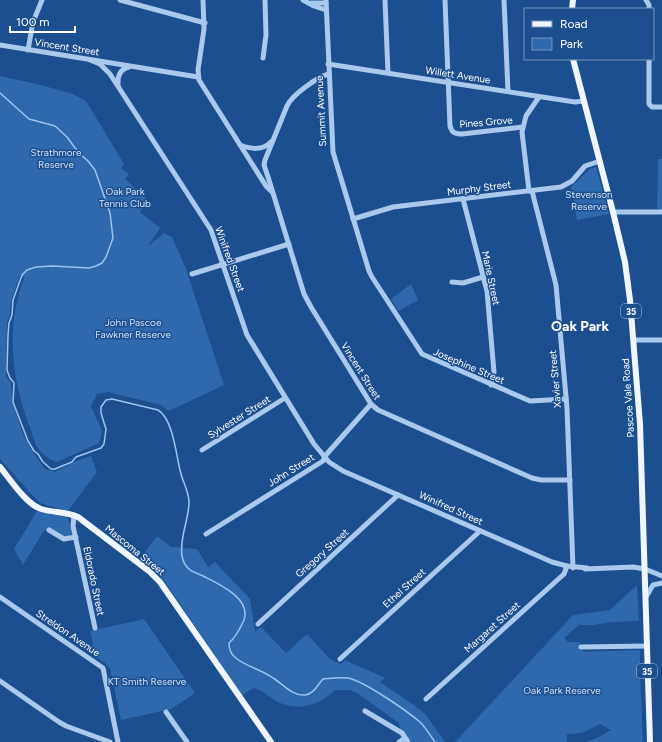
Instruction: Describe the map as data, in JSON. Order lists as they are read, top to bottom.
{
  "streets": {
    "main road": ["35", "Pascoe Vale Road", "Mascoma Street"],
    "street": [
      "Vincent Street",
      "Willett Avenue",
      "Summit Avenue",
      "Pines Grove",
      "Murphy Street",
      "Winifred Street",
      "Marie Street",
      "Josephine Street",
      "Xavier Street",
      "Sylvester Street",
      "John Street",
      "Gregory Street",
      "Eldorado Street",
      "Ethel Street",
      "Margaret Street",
      "Streldon Avenue"
    ]
  },
  "crossings": [
    ["Vincent Street", "Summit Avenue"],
    ["Vincent Street", "Winifred Street"],
    ["Vincent Street", "Xavier Street"],
    ["Vincent Street", "John Street"],
    ["Willett Avenue", "Summit Avenue"],
    ["Willett Avenue", "Pines Grove"],
    ["Willett Avenue", "Xavier Street"],
    ["Willett Avenue", "Pascoe Vale Road"],
    ["Summit Avenue", "Murphy Street"],
    ["Summit Avenue", "Josephine Street"],
    ["Pines Grove", "Xavier Street"],
    ["Murphy Street", "Marie Street"],
    ["Murphy Street", "Josephine Street"],
    ["Murphy Street", "Xavier Street"],
    ["Murphy Street", "Pascoe Vale Road"],
    ["Winifred Street", "Xavier Street"],
    ["Winifred Street", "Pascoe Vale Road"],
    ["Winifred Street", "Sylvester Street"],
    ["Winifred Street", "John Street"],
    ["Winifred Street", "Gregory Street"],
    ["Winifred Street", "Ethel Street"],
    ["Winifred Street", "Margaret Street"],
    ["Marie Street", "Josephine Street"],
    ["Josephine Street", "Xavier Street"],
    ["Xavier Street", "Margaret Street"],
    ["Mascoma Street", "Eldorado Street"]
  ],
  "districts": ["Oak Park"],
  "parks": [
    "Strathmore Reserve",
    "Oak Park Tennis Club",
    "Stevenson Reserve",
    "John Pascoe Fawkner Reserve",
    "KT Smith Reserve",
    "Oak Park Reserve"
  ],
  "legend": ["Road", "Park"],
  "scale_bar": "100 m"
}
